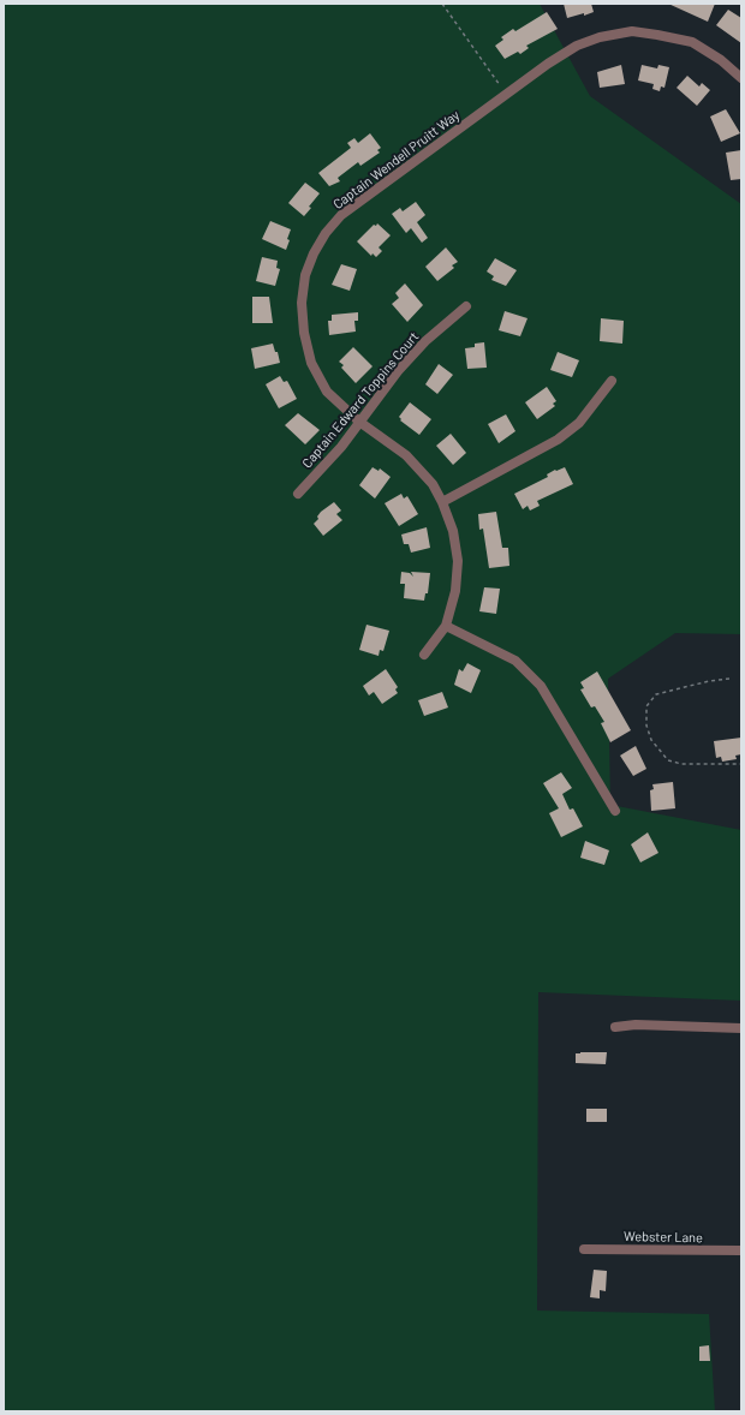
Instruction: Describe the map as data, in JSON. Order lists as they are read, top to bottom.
{
  "streets": {
    "street": ["Captain Wendell Pruitt Way", "Captain Edward Toppins Court", "Webster Lane"]
  },
  "crossings": [
    ["Captain Wendell Pruitt Way", "Captain Edward Toppins Court"]
  ]
}
